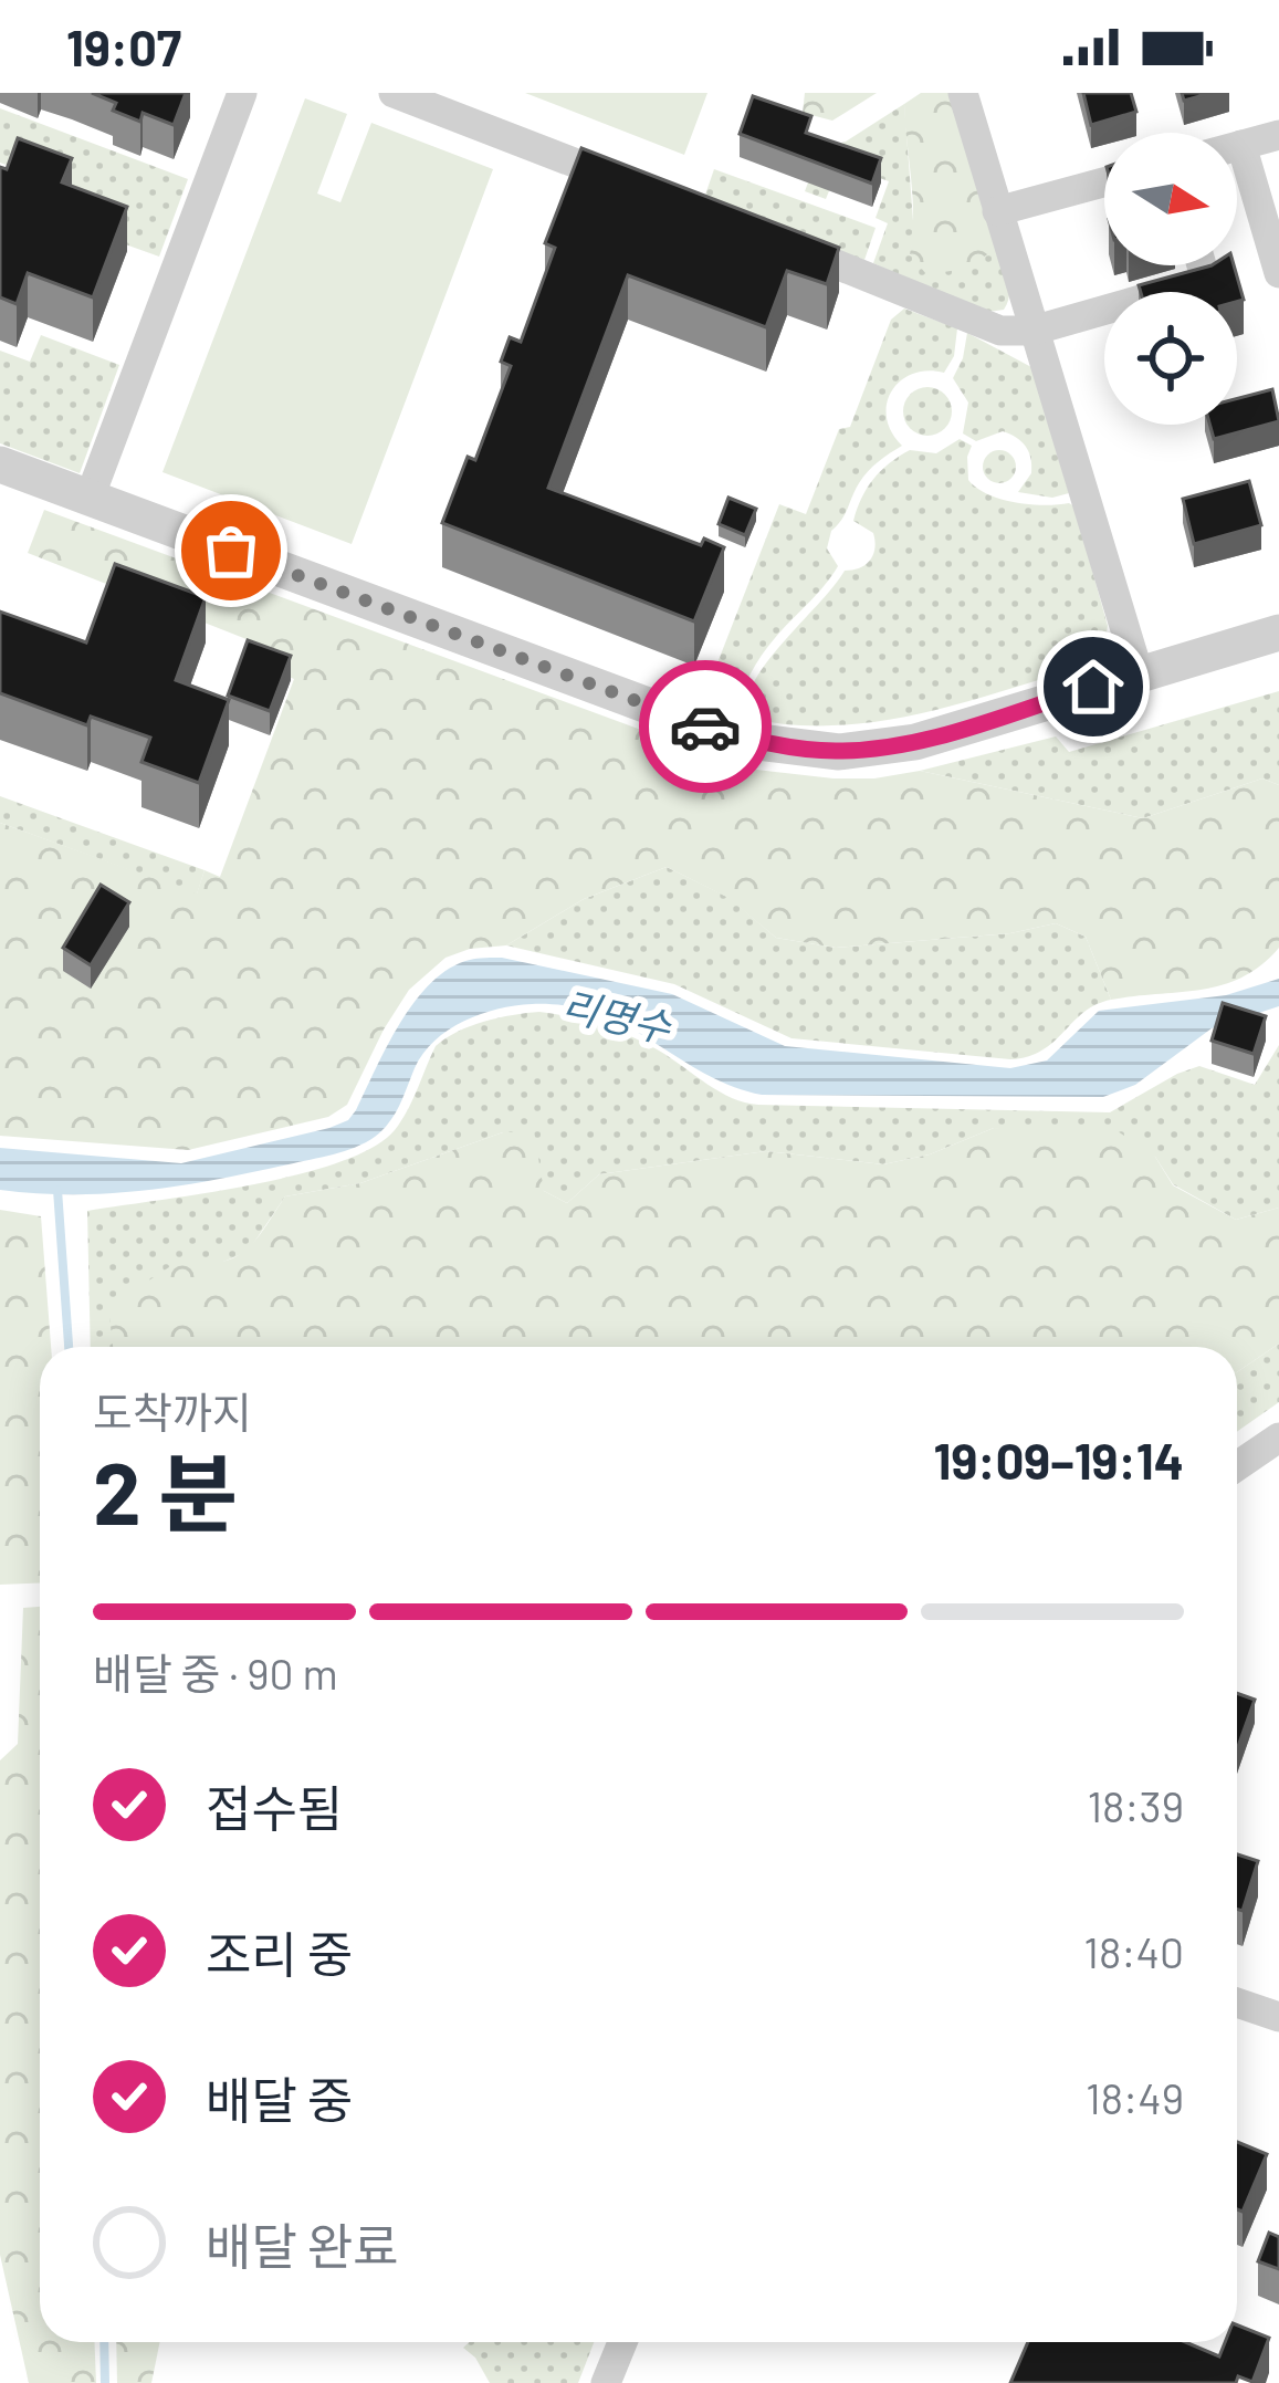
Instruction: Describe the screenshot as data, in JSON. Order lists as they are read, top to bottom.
{
  "water": ["리명수"],
  "north": "right",
  "page": {
    "status": "19:07",
    "heading": ["2 분", "도착까지", "19:09–19:14"],
    "bar": "배달 중 · 90 m",
    "list": [
      ["접수됨", "18:39"],
      ["조리 중", "18:40"],
      ["배달 중", "18:49"],
      "배달 완료"
    ]
  }
}
